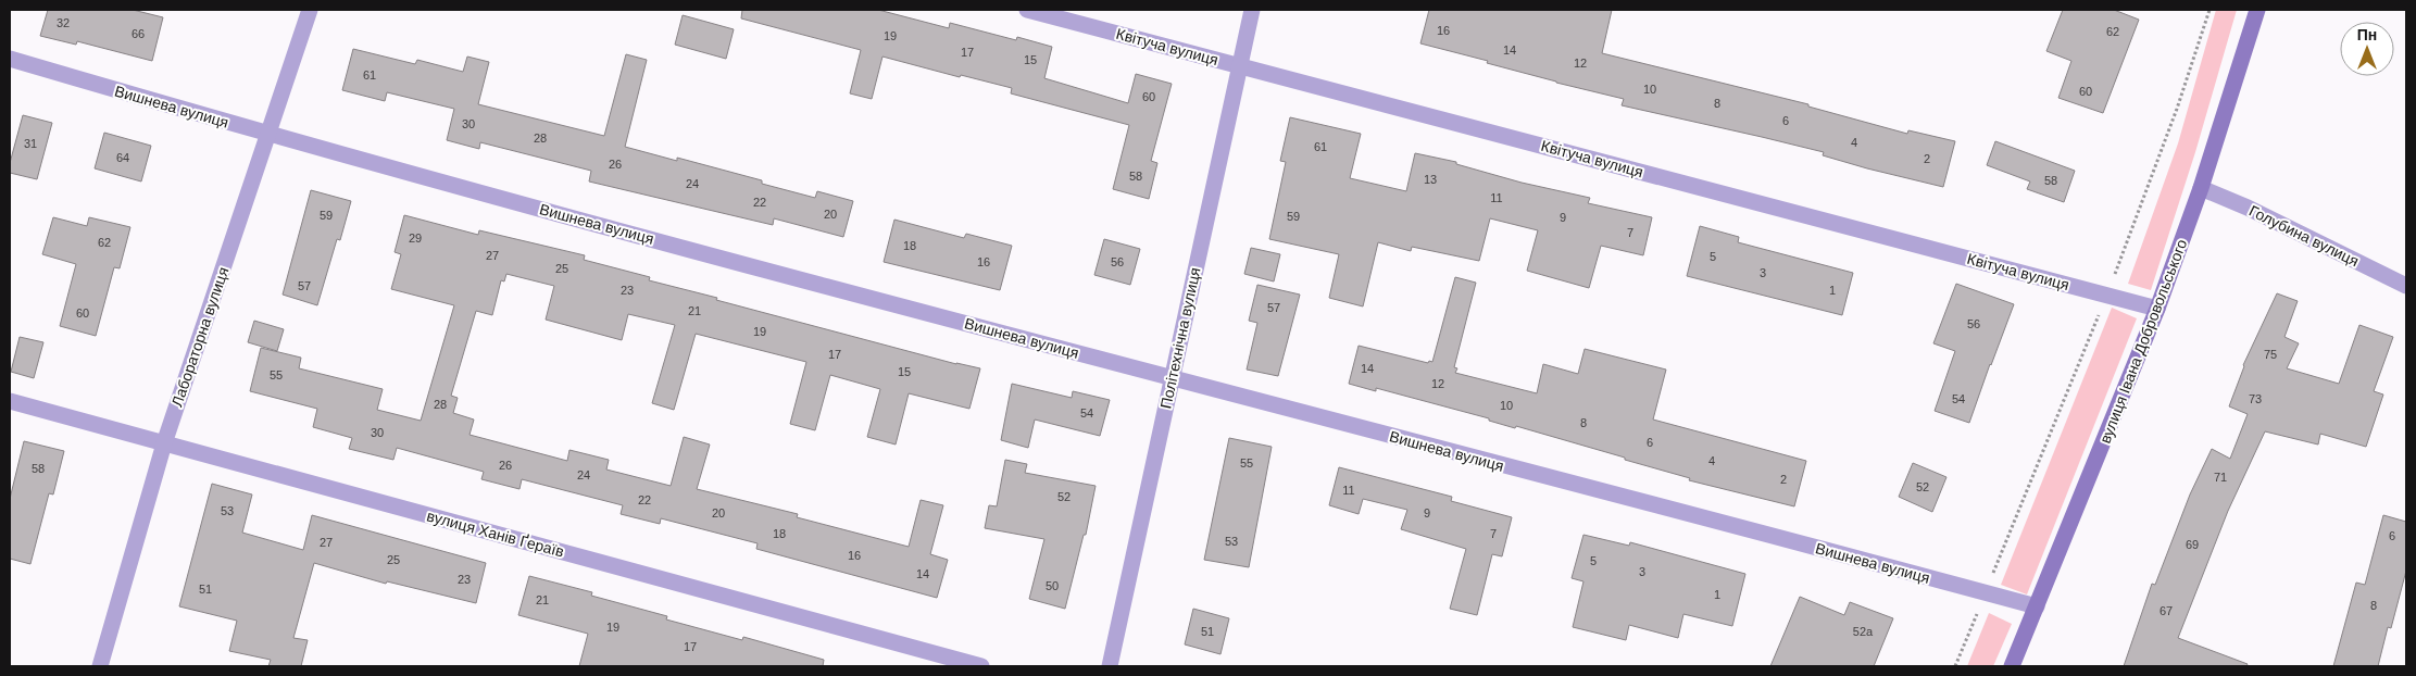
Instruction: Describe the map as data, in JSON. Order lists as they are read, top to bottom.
{
  "streets": {
    "street": [
      "Квітуча вулиця",
      "Вишнева вулиця",
      "Голубина вулиця",
      "Лабораторна вулиця",
      "Політехнічна вулиця",
      "вулиця Івана Добровольського",
      "вулиця Ханів Ґераїв"
    ]
  },
  "crossings": [
    ["Квітуча вулиця", "Політехнічна вулиця"],
    ["Квітуча вулиця", "вулиця Івана Добровольського"],
    ["Вишнева вулиця", "Лабораторна вулиця"],
    ["Вишнева вулиця", "Політехнічна вулиця"],
    ["Вишнева вулиця", "вулиця Івана Добровольського"],
    ["Голубина вулиця", "вулиця Івана Добровольського"],
    ["Лабораторна вулиця", "вулиця Ханів Ґераїв"]
  ],
  "house_numbers": [
    "32",
    "16",
    "62",
    "66",
    "19",
    "14",
    "17",
    "15",
    "12",
    "61",
    "10",
    "60",
    "60",
    "8",
    "6",
    "30",
    "28",
    "4",
    "31",
    "61",
    "64",
    "2",
    "26",
    "58",
    "13",
    "58",
    "24",
    "11",
    "22",
    "20",
    "59",
    "59",
    "9",
    "7",
    "29",
    "62",
    "18",
    "27",
    "5",
    "16",
    "56",
    "25",
    "3",
    "57",
    "23",
    "1",
    "57",
    "21",
    "60",
    "56",
    "19",
    "17",
    "75",
    "14",
    "15",
    "55",
    "12",
    "54",
    "73",
    "28",
    "10",
    "54",
    "8",
    "30",
    "6",
    "4",
    "55",
    "26",
    "58",
    "24",
    "71",
    "2",
    "52",
    "11",
    "52",
    "22",
    "53",
    "20",
    "9",
    "18",
    "7",
    "6",
    "53",
    "27",
    "69",
    "16",
    "25",
    "5",
    "3",
    "14",
    "23",
    "50",
    "51",
    "1",
    "21",
    "8",
    "67",
    "19",
    "51",
    "52а",
    "17"
  ],
  "north": "top"
}
